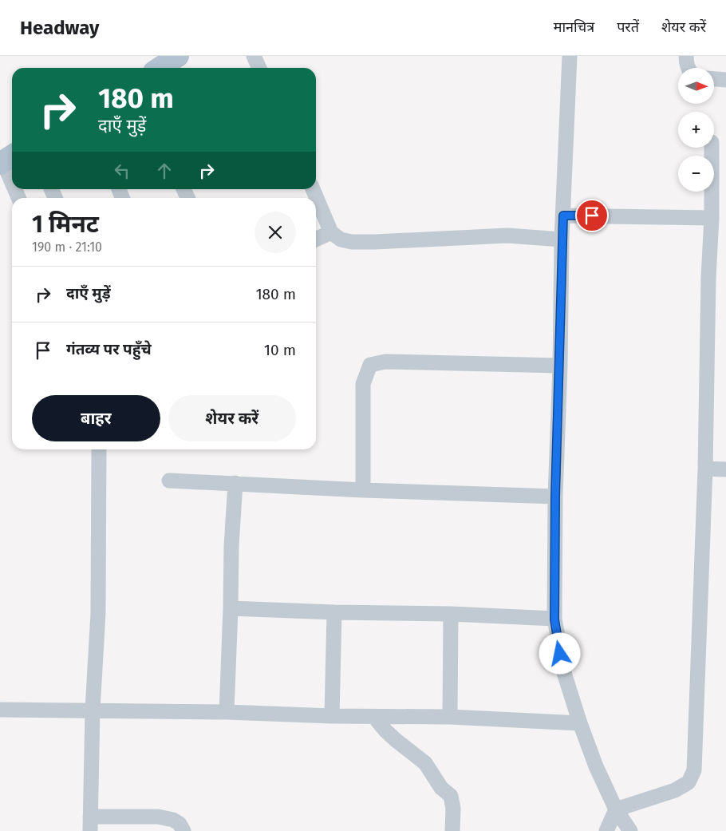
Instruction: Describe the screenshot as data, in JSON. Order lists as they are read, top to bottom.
{
  "north": "right",
  "page": {
    "header": "Headway",
    "nav": ["मानचित्र", "परतें", "शेयर करें"],
    "map_buttons": ["+", "−"],
    "turn": ["180 m", "दाएँ मुड़ें"],
    "heading": ["1 मिनट", "190 m · 21:10"],
    "list": [
      {
        "name": "दाएँ मुड़ें",
        "value": "180 m"
      },
      {
        "name": "गंतव्य पर पहुँचे",
        "value": "10 m"
      }
    ],
    "buttons": ["बाहर", "शेयर करें"]
  }
}
